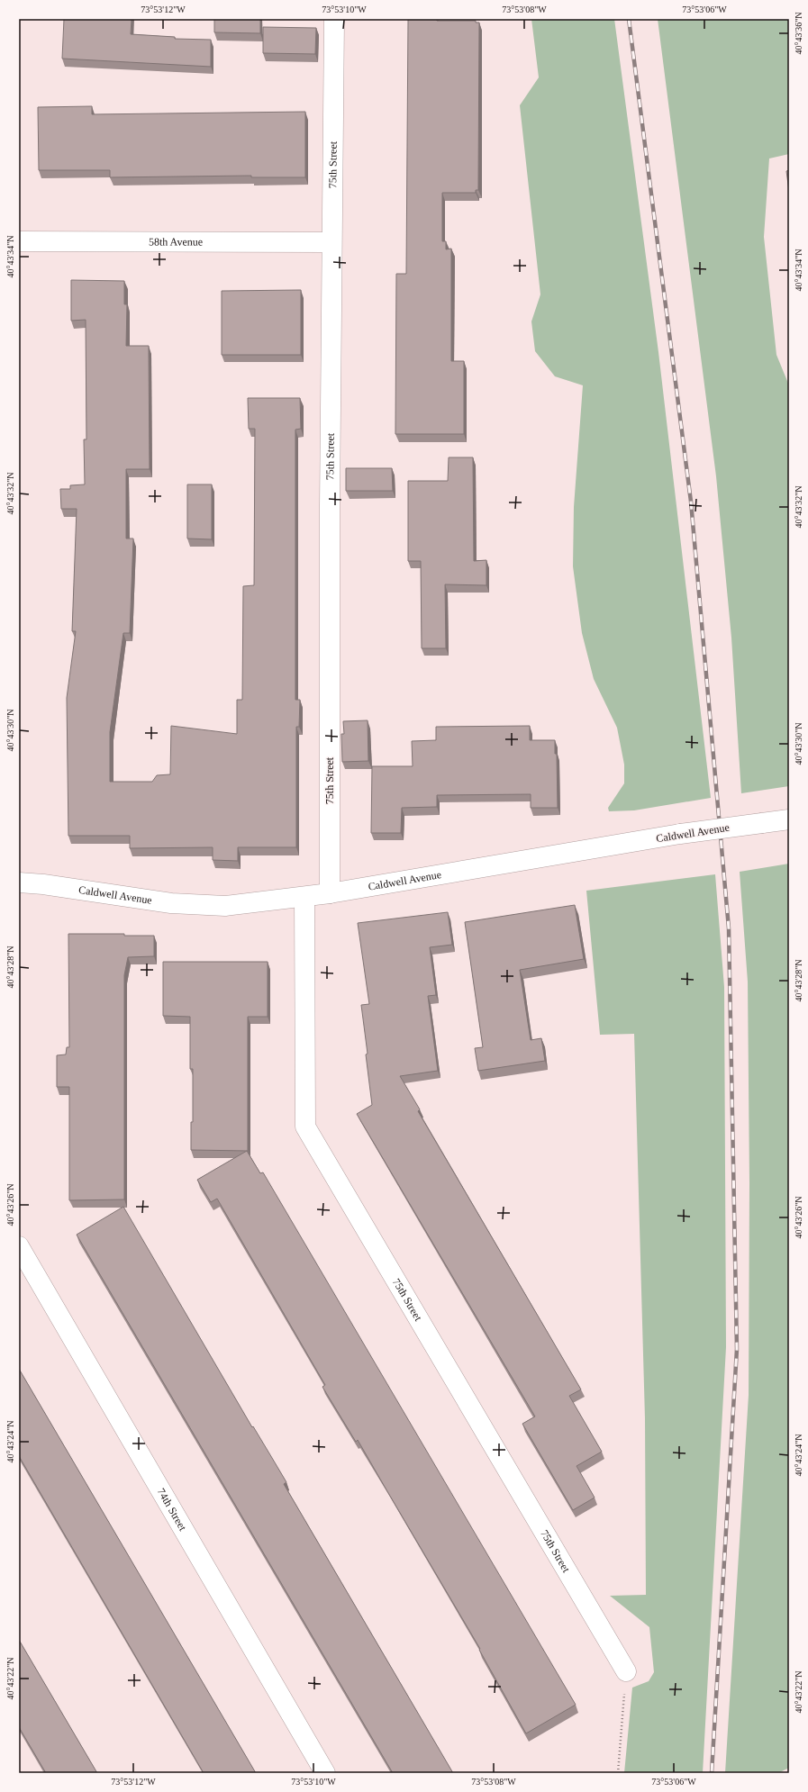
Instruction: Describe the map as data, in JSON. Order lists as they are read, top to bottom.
{
  "streets": {
    "street": [
      "75th Street",
      "58th Avenue",
      "Caldwell Avenue",
      "74th Street"
    ]
  },
  "crossings": [
    ["75th Street", "58th Avenue"],
    ["75th Street", "Caldwell Avenue"]
  ],
  "coordinates": [
    "73°53'12\"W",
    "73°53'10\"W",
    "73°53'08\"W",
    "73°53'06\"W",
    "40°43'36\"N",
    "40°43'34\"N",
    "40°43'32\"N",
    "40°43'30\"N",
    "40°43'28\"N",
    "40°43'26\"N",
    "40°43'24\"N",
    "40°43'22\"N"
  ]
}
